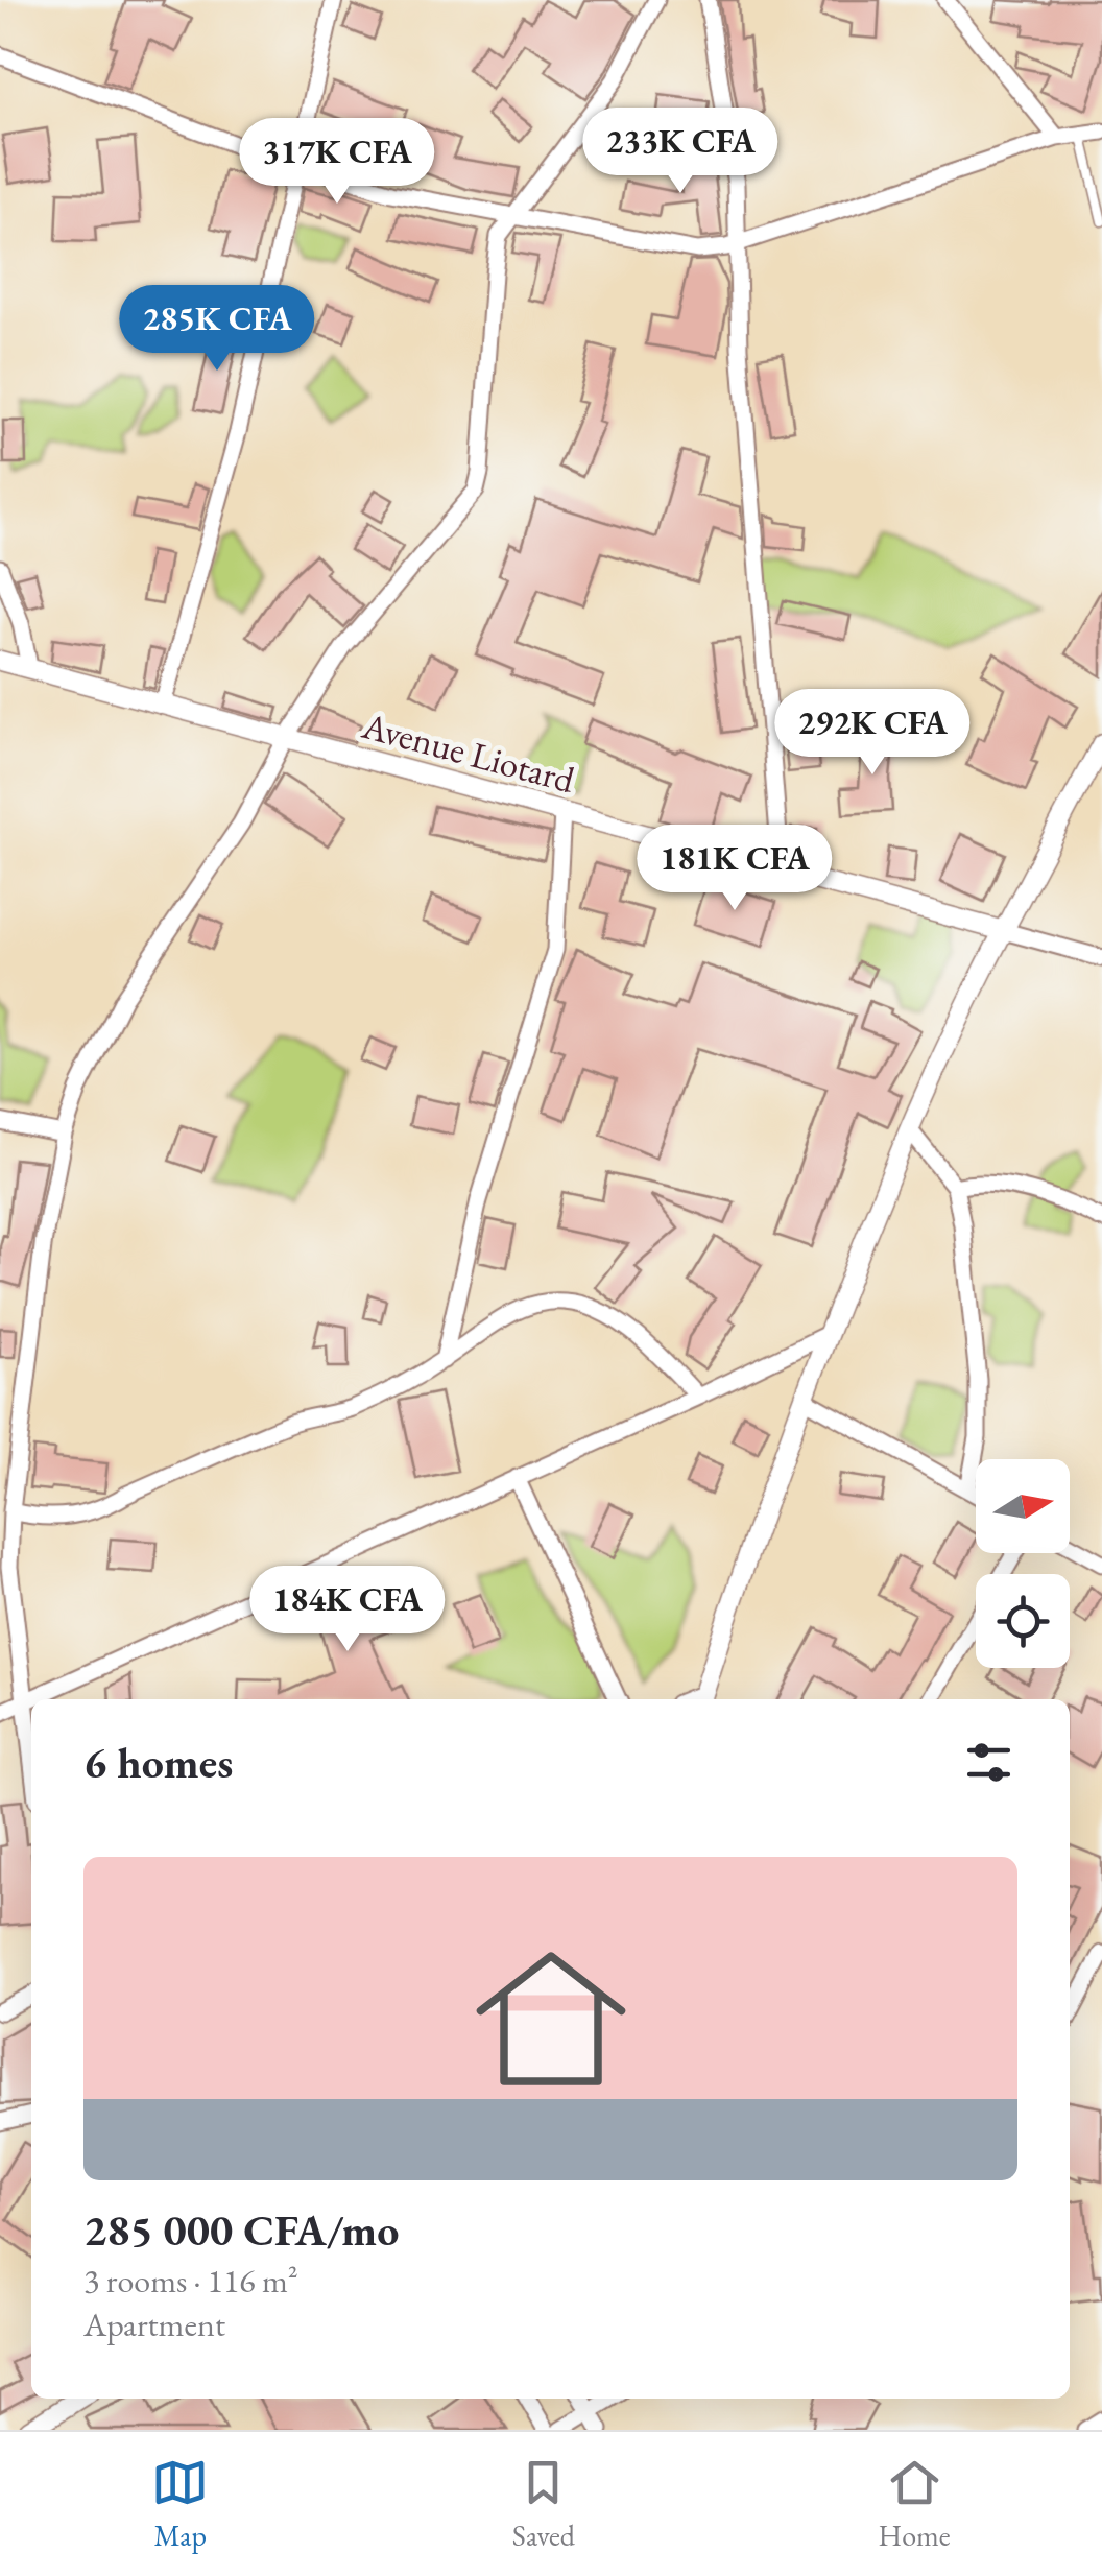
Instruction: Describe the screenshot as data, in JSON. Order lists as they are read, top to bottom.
{
  "streets": {
    "street": ["Avenue Liotard"]
  },
  "north": "right",
  "page": {
    "price": [
      "233K CFA",
      "317K CFA",
      "285K CFA",
      "292K CFA",
      "181K CFA",
      "184K CFA"
    ],
    "heading": "6 homes",
    "list": [
      {
        "name": "285 000 CFA/mo",
        "note": "3 rooms · 116 m² · Apartment"
      }
    ],
    "tabs": ["Map", "Saved", "Home"]
  }
}
